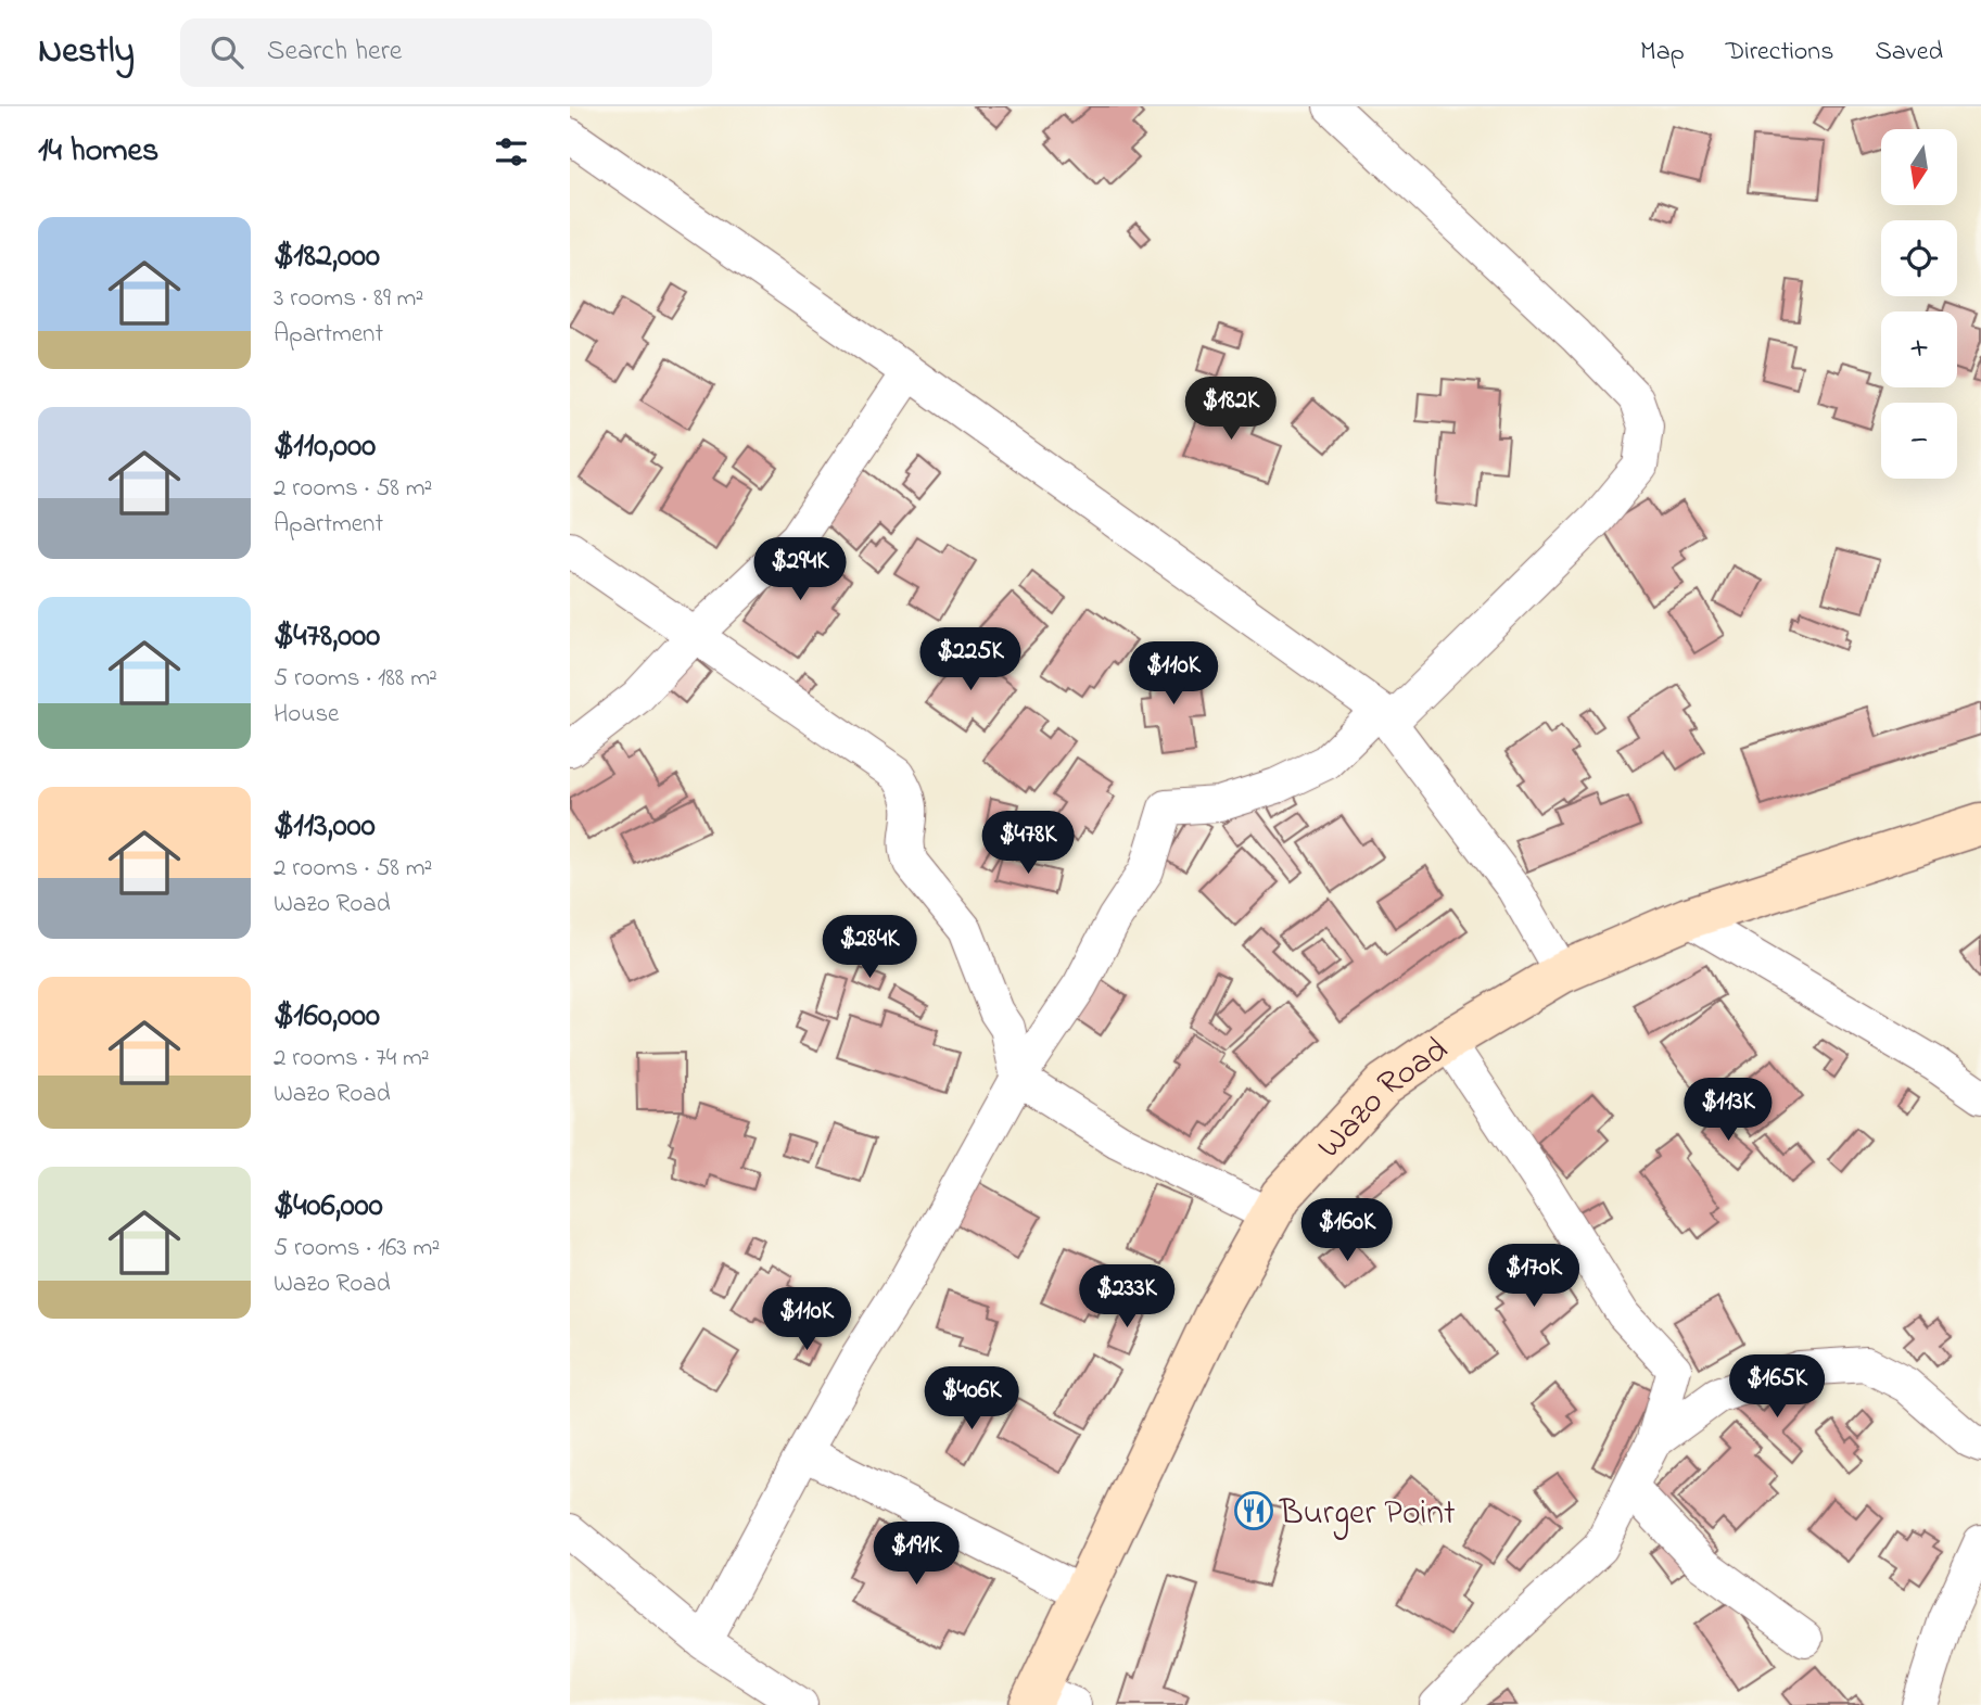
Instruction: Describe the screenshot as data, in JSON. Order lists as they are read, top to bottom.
{
  "streets": {
    "main road": ["Wazo Road"]
  },
  "places": {
    "restaurant": ["Burger Point"]
  },
  "north": "bottom",
  "page": {
    "header": "Nestly",
    "search": "Search here",
    "nav": ["Map", "Directions", "Saved"],
    "heading": "14 homes",
    "map_buttons": ["+", "−"],
    "list": [
      {
        "name": "$182,000",
        "note": "3 rooms · 89 m² · Apartment"
      },
      {
        "name": "$110,000",
        "note": "2 rooms · 58 m² · Apartment"
      },
      {
        "name": "$478,000",
        "note": "5 rooms · 188 m² · House"
      },
      {
        "name": "$113,000",
        "note": "2 rooms · 58 m² · Wazo Road"
      },
      {
        "name": "$160,000",
        "note": "2 rooms · 74 m² · Wazo Road"
      },
      {
        "name": "$406,000",
        "note": "5 rooms · 163 m² · Wazo Road"
      }
    ],
    "price": [
      "$182K",
      "$294K",
      "$225K",
      "$110K",
      "$478K",
      "$284K",
      "$113K",
      "$160K",
      "$170K",
      "$233K",
      "$110K",
      "$165K",
      "$406K",
      "$191K"
    ]
  }
}
